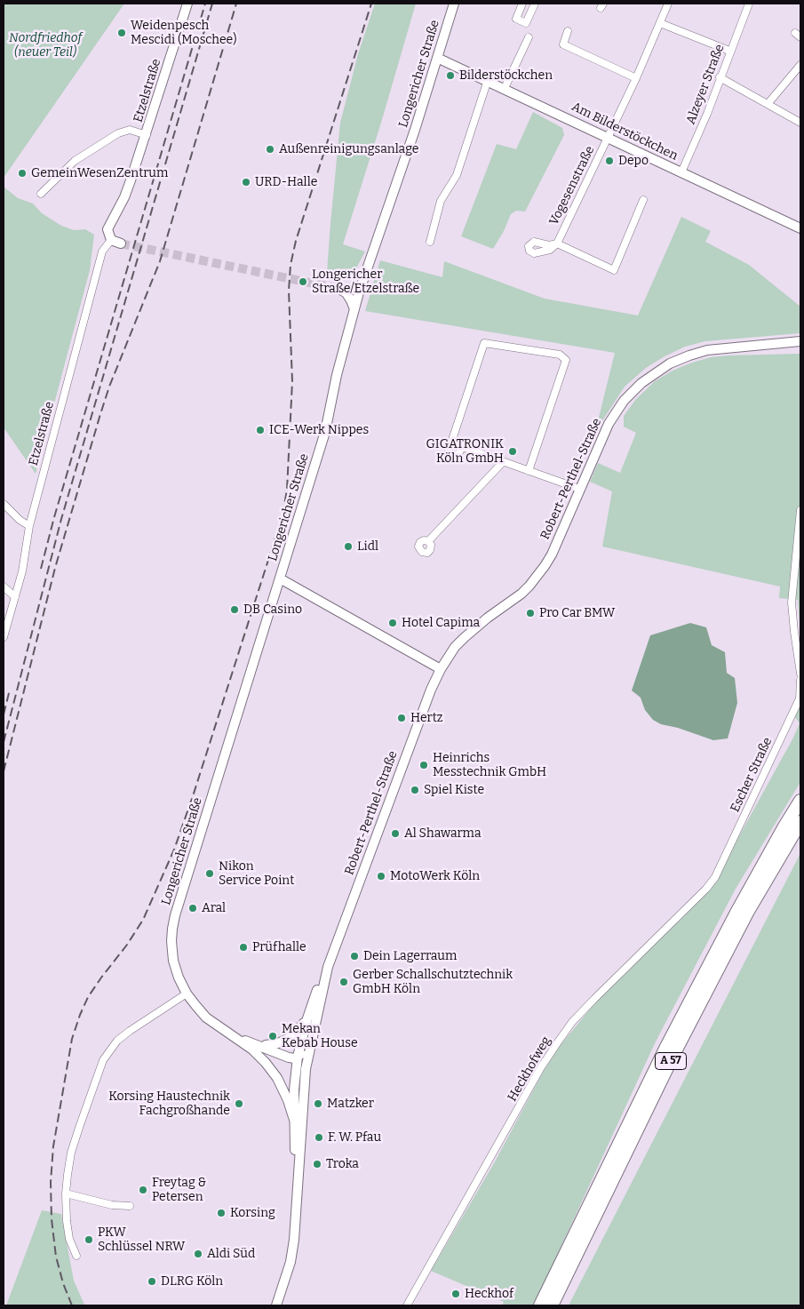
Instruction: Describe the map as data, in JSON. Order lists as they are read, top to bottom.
{
  "streets": {
    "highway": ["A 57"],
    "street": [
      "Longericher Straße",
      "Alzeyer Straße",
      "Etzelstraße",
      "Am Bilderstöckchen",
      "Vogesenstraße",
      "Robert-Perthel-Straße",
      "Escher Straße",
      "Heckhofweg"
    ]
  },
  "crossings": [
    ["Longericher Straße", "Am Bilderstöckchen"],
    ["Longericher Straße", "Robert-Perthel-Straße"],
    ["Alzeyer Straße", "Am Bilderstöckchen"],
    ["Am Bilderstöckchen", "Vogesenstraße"],
    ["Escher Straße", "Heckhofweg"]
  ],
  "parks": ["Nordfriedhof (neuer Teil)"],
  "places": [
    "Weidenpesch Mescidi (Moschee)",
    "Bilderstöckchen",
    "Außenreinigungsanlage",
    "Depo",
    "GemeinWesenZentrum",
    "URD-Halle",
    "Longericher Straße/Etzelstraße",
    "ICE-Werk Nippes",
    "GIGATRONIK Köln GmbH",
    "Lidl",
    "DB Casino",
    "Pro Car BMW",
    "Hotel Capima",
    "Hertz",
    "Heinrichs Messtechnik GmbH",
    "Spiel Kiste",
    "Al Shawarma",
    "Nikon Service Point",
    "MotoWerk Köln",
    "Aral",
    "Prüfhalle",
    "Dein Lagerraum",
    "Gerber Schallschutztechnik GmbH Köln",
    "Mekan Kebab House",
    "Korsing Haustechnik Fachgroßhande",
    "Matzker",
    "F. W. Pfau",
    "Troka",
    "Freytag & Petersen",
    "Korsing",
    "PKW Schlüssel NRW",
    "Aldi Süd",
    "DLRG Köln",
    "Heckhof"
  ]
}
